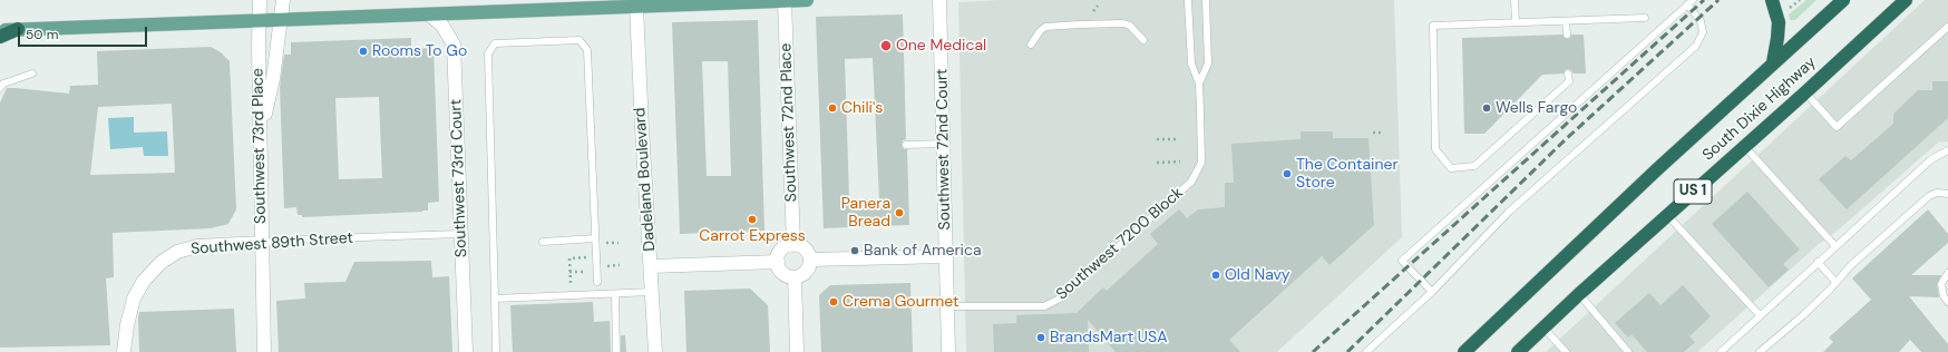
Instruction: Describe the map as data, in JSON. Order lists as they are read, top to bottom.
{
  "streets": {
    "highway": ["South Dixie Highway", "US 1"],
    "street": [
      "Southwest 72nd Place",
      "Southwest 73rd Place",
      "Southwest 72nd Court",
      "Southwest 73rd Court",
      "Dadeland Boulevard",
      "Southwest 89th Street"
    ],
    "lane": ["Southwest 7200 Block"]
  },
  "crossings": [
    ["Southwest 73rd Place", "Southwest 89th Street"],
    ["Southwest 72nd Court", "Southwest 7200 Block"],
    ["Southwest 73rd Court", "Southwest 89th Street"]
  ],
  "places": [
    "One Medical",
    "Rooms To Go",
    "Chili's",
    "Wells Fargo",
    "The Container Store",
    "Panera Bread",
    "Carrot Express",
    "Bank of America",
    "Old Navy",
    "Crema Gourmet",
    "BrandsMart USA"
  ],
  "scale_bar": "50 m"
}
